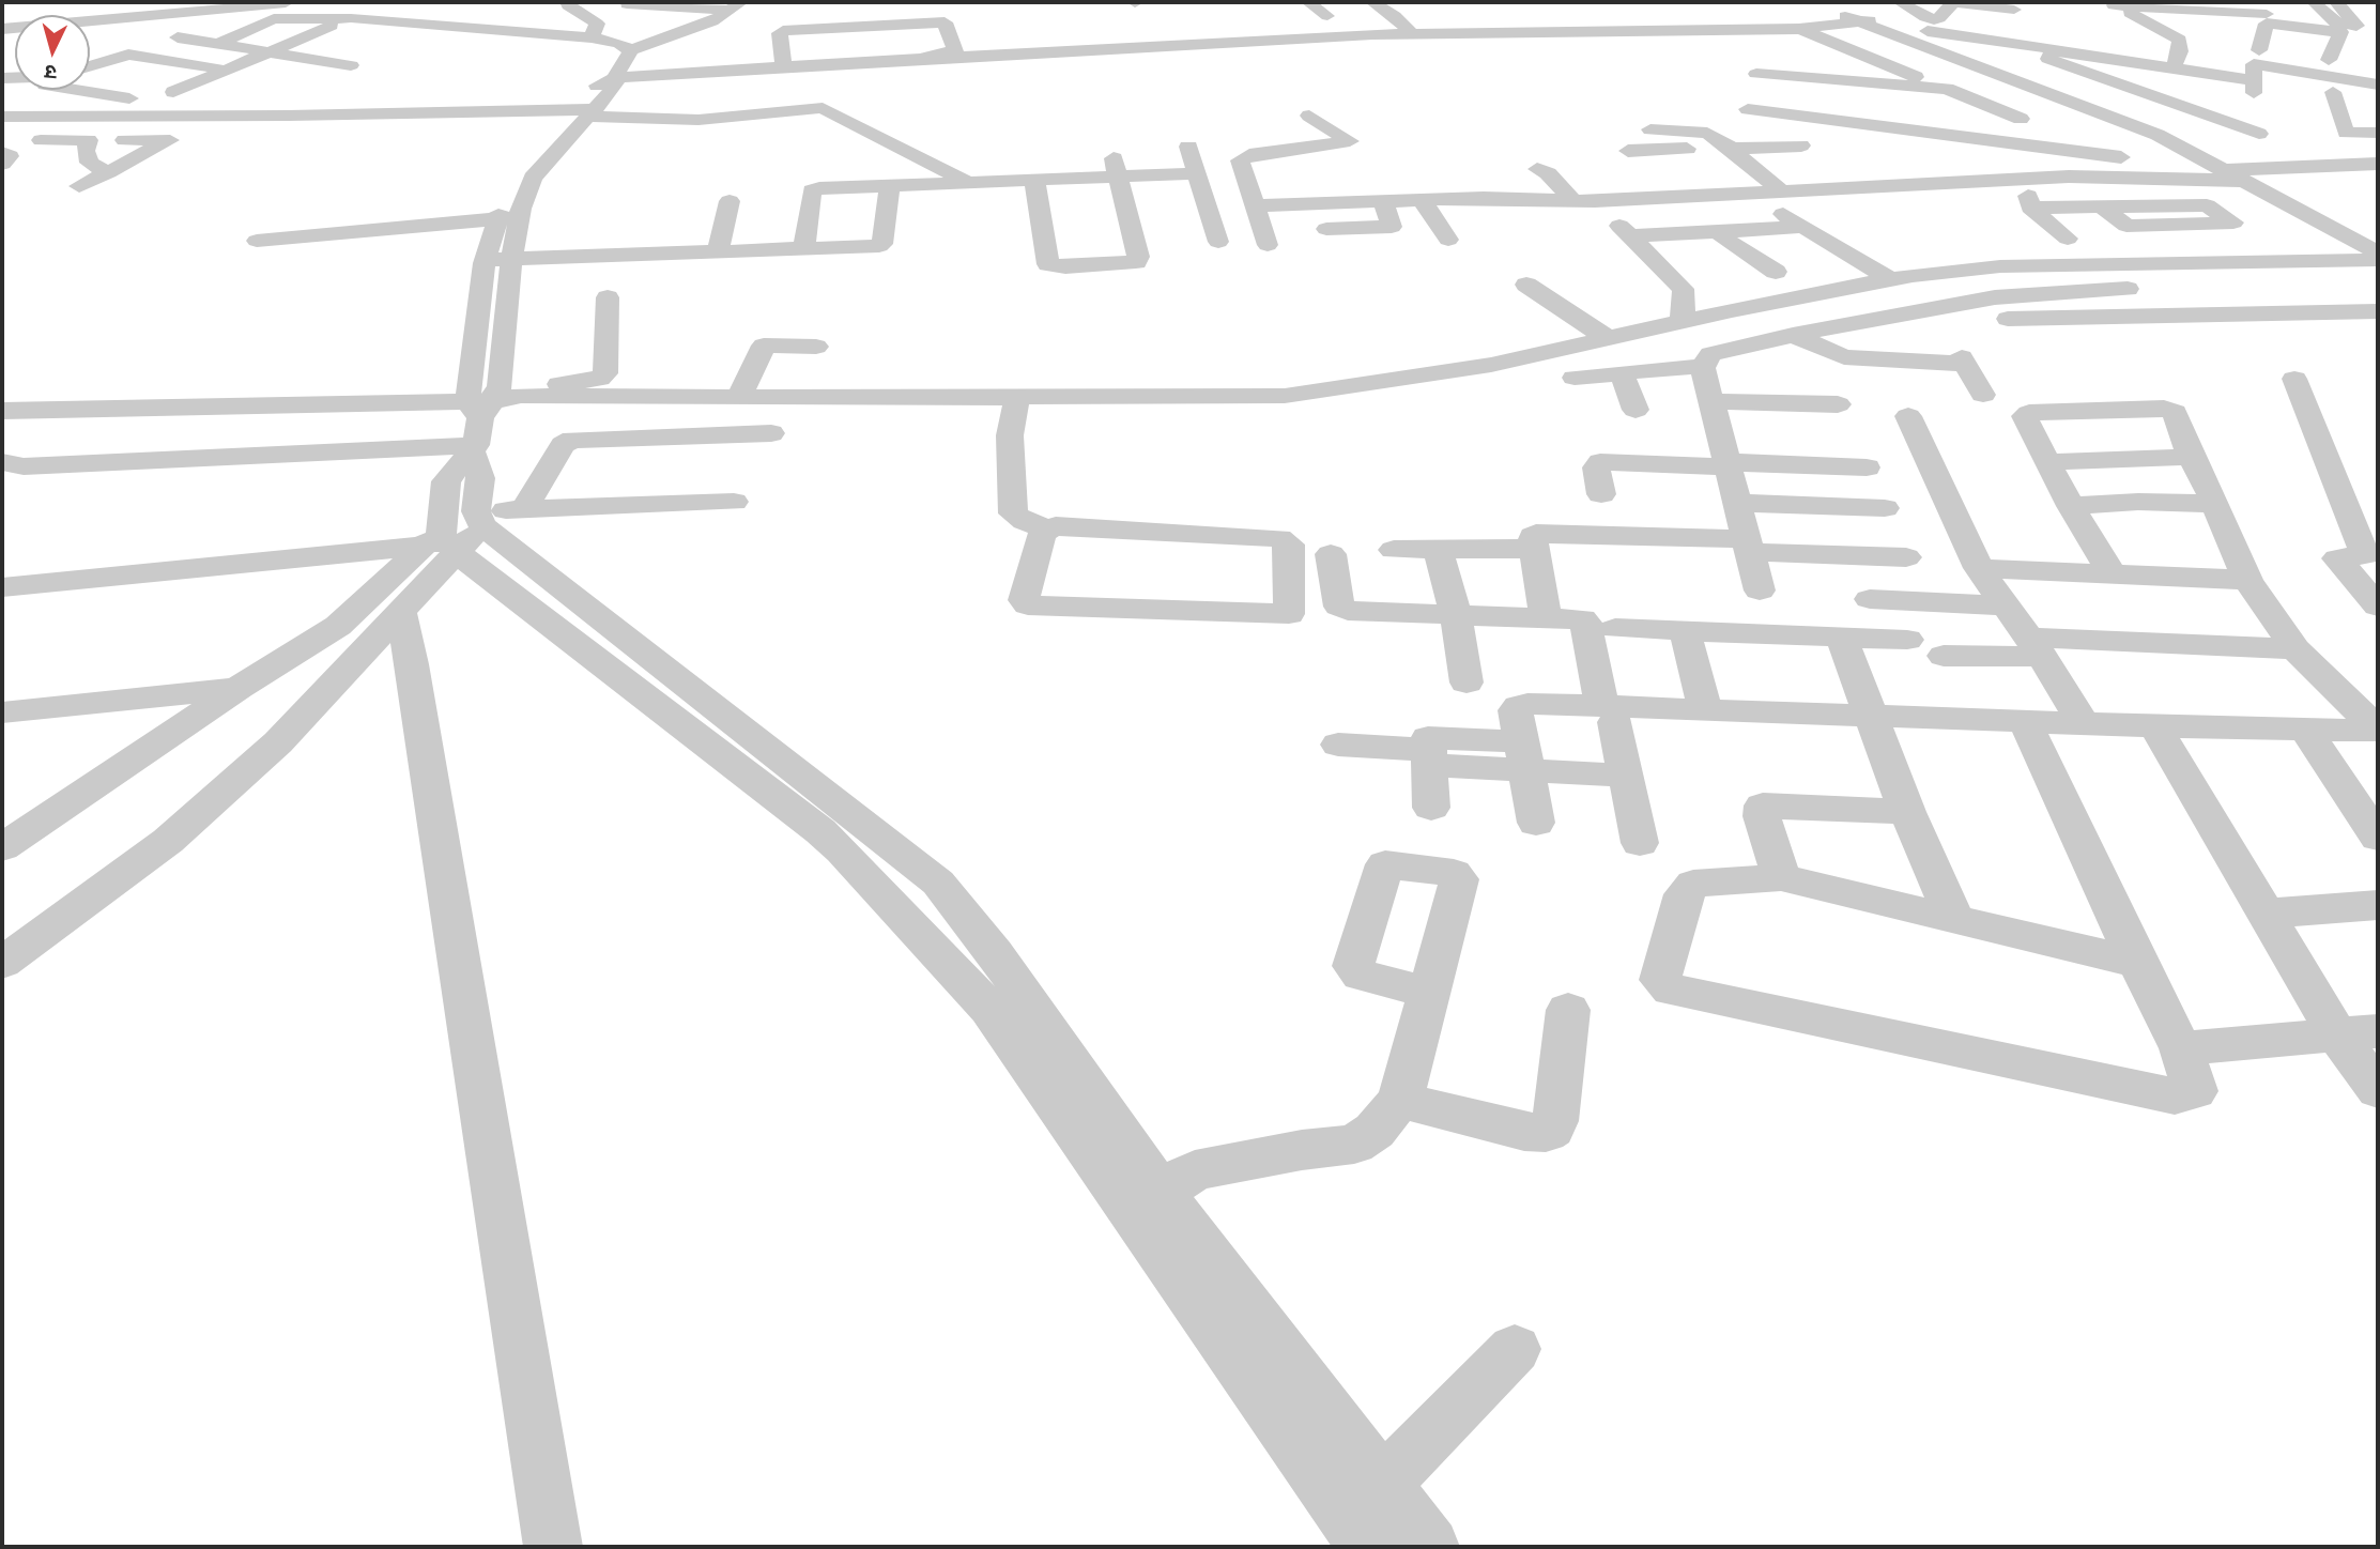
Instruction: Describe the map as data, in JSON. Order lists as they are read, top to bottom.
{
  "north": "bottom"
}
